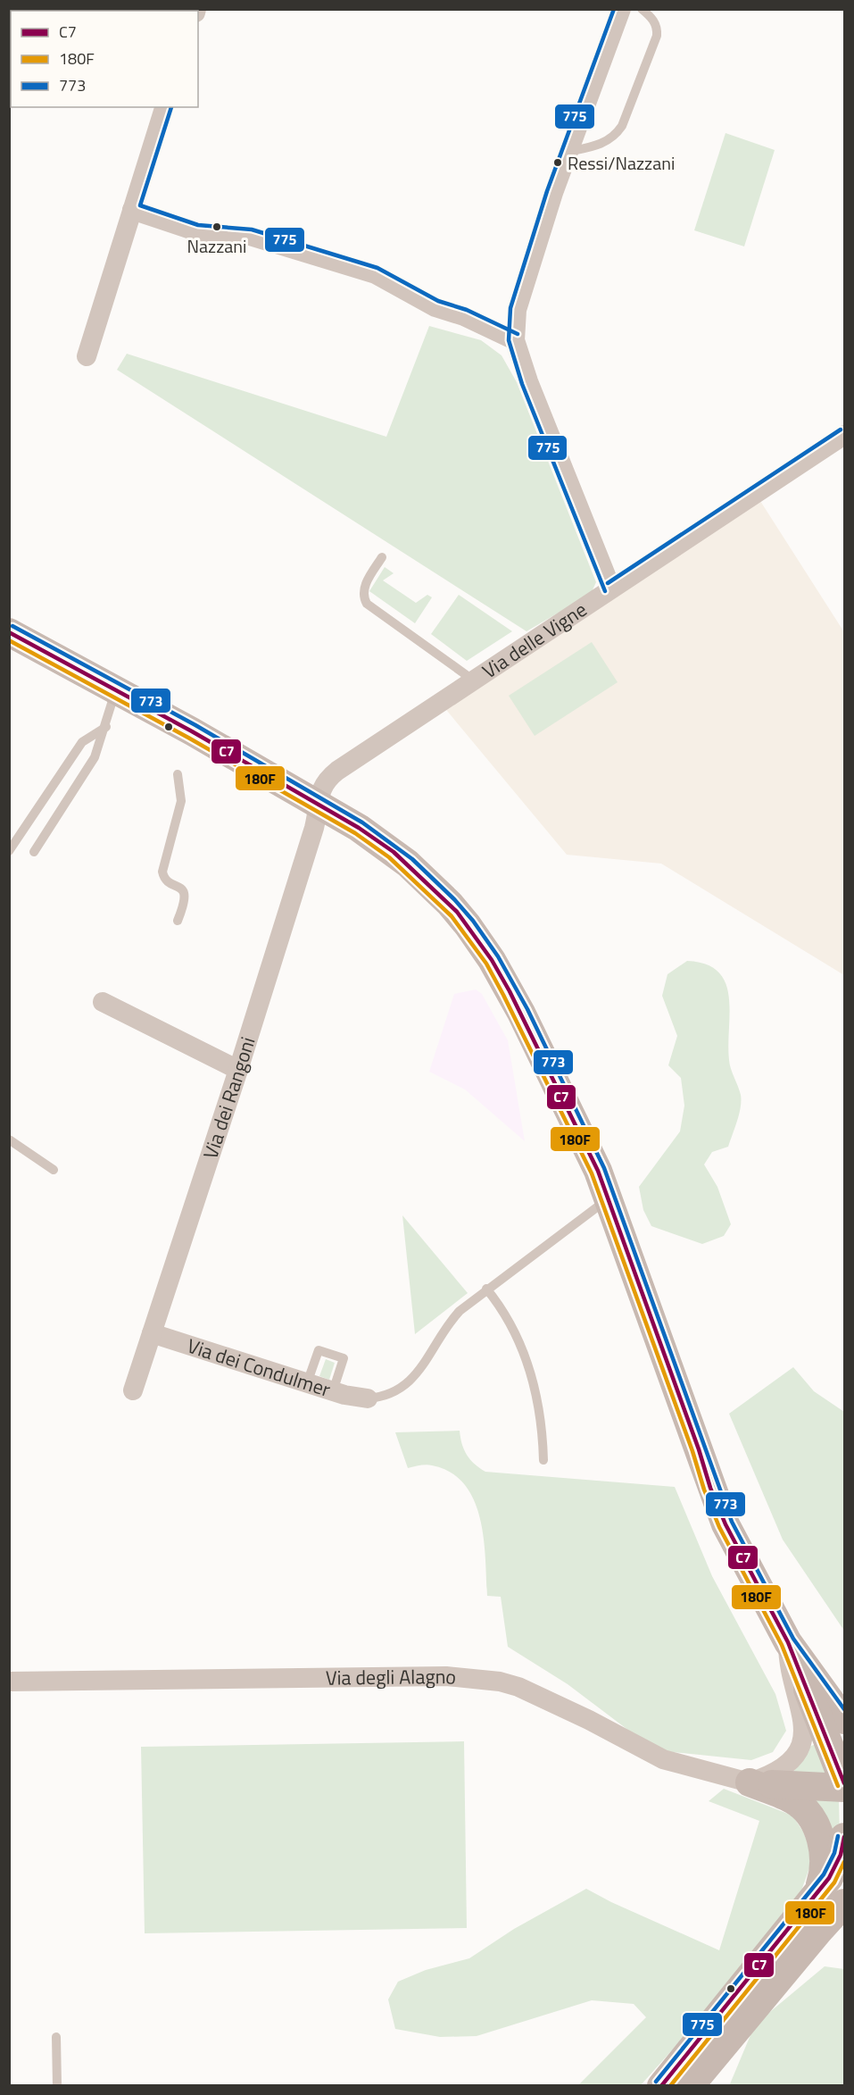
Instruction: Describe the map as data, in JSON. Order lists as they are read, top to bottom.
{
  "streets": {
    "main road": ["Via degli Alagno"],
    "street": ["Via delle Vigne", "Via dei Rangoni", "Via dei Condulmer"]
  },
  "crossings": [
    ["Via delle Vigne", "Via dei Rangoni"],
    ["Via dei Rangoni", "Via dei Condulmer"]
  ],
  "places": ["Ressi/Nazzani", "Nazzani"],
  "lines": [
    "transit line 775",
    "transit line 773",
    "transit line C7",
    "transit line 180F"
  ],
  "legend": ["C7", "180F", "773"]
}
